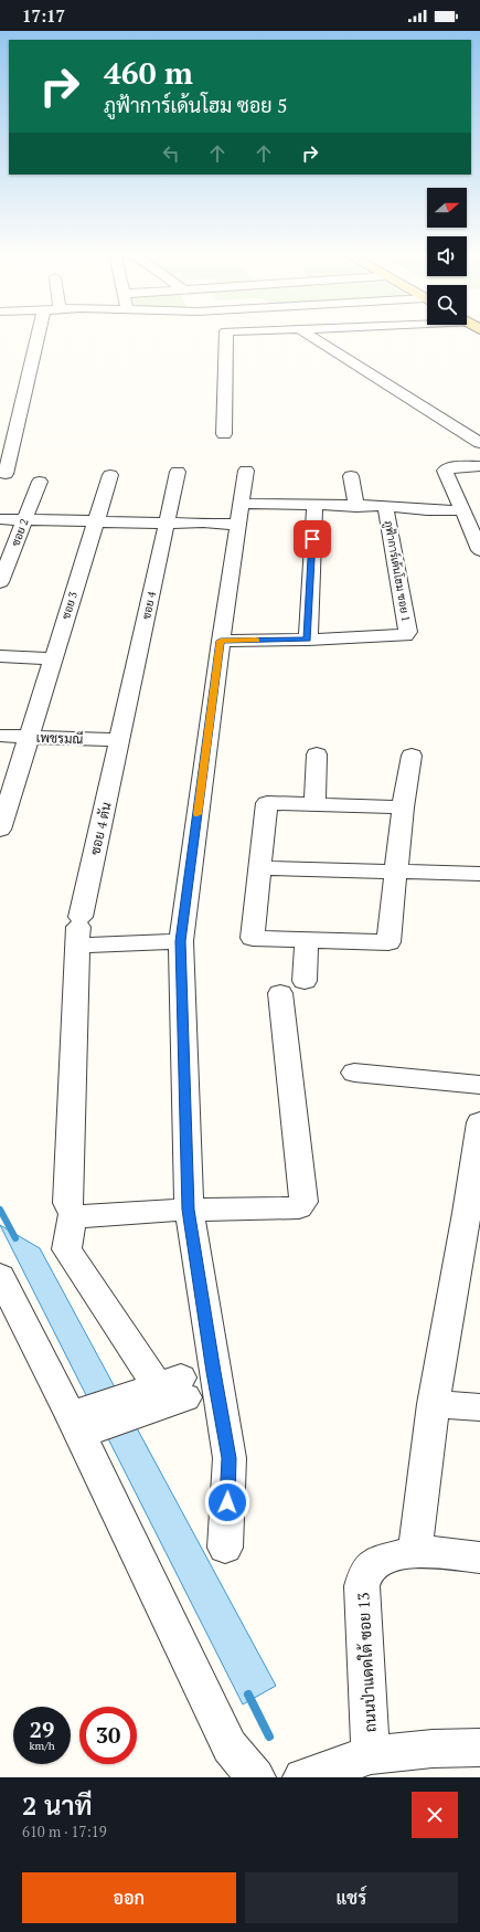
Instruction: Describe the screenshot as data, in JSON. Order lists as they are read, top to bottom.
{
  "streets": {
    "street": [
      "ซอย 2",
      "ภูฟ้าการ์เด้นโฮม ซอย 1",
      "ซอย 3",
      "ซอย 4",
      "เพชรมณี",
      "ซอย 4 ตัน",
      "ถนนป่าแดดใต้ ซอย 13"
    ]
  },
  "crossings": [
    ["ซอย 3", "เพชรมณี"],
    ["ซอย 4", "เพชรมณี"],
    ["ซอย 4", "ซอย 4 ตัน"],
    ["เพชรมณี", "ซอย 4 ตัน"]
  ],
  "north": "right",
  "page": {
    "status": "17:17",
    "turn": ["460 m", "ภูฟ้าการ์เด้นโฮม ซอย 5"],
    "speed": "29 km/h",
    "limit": "30",
    "heading": ["2 นาที", "610 m · 17:19"],
    "buttons": ["ออก", "แชร์"]
  }
}
